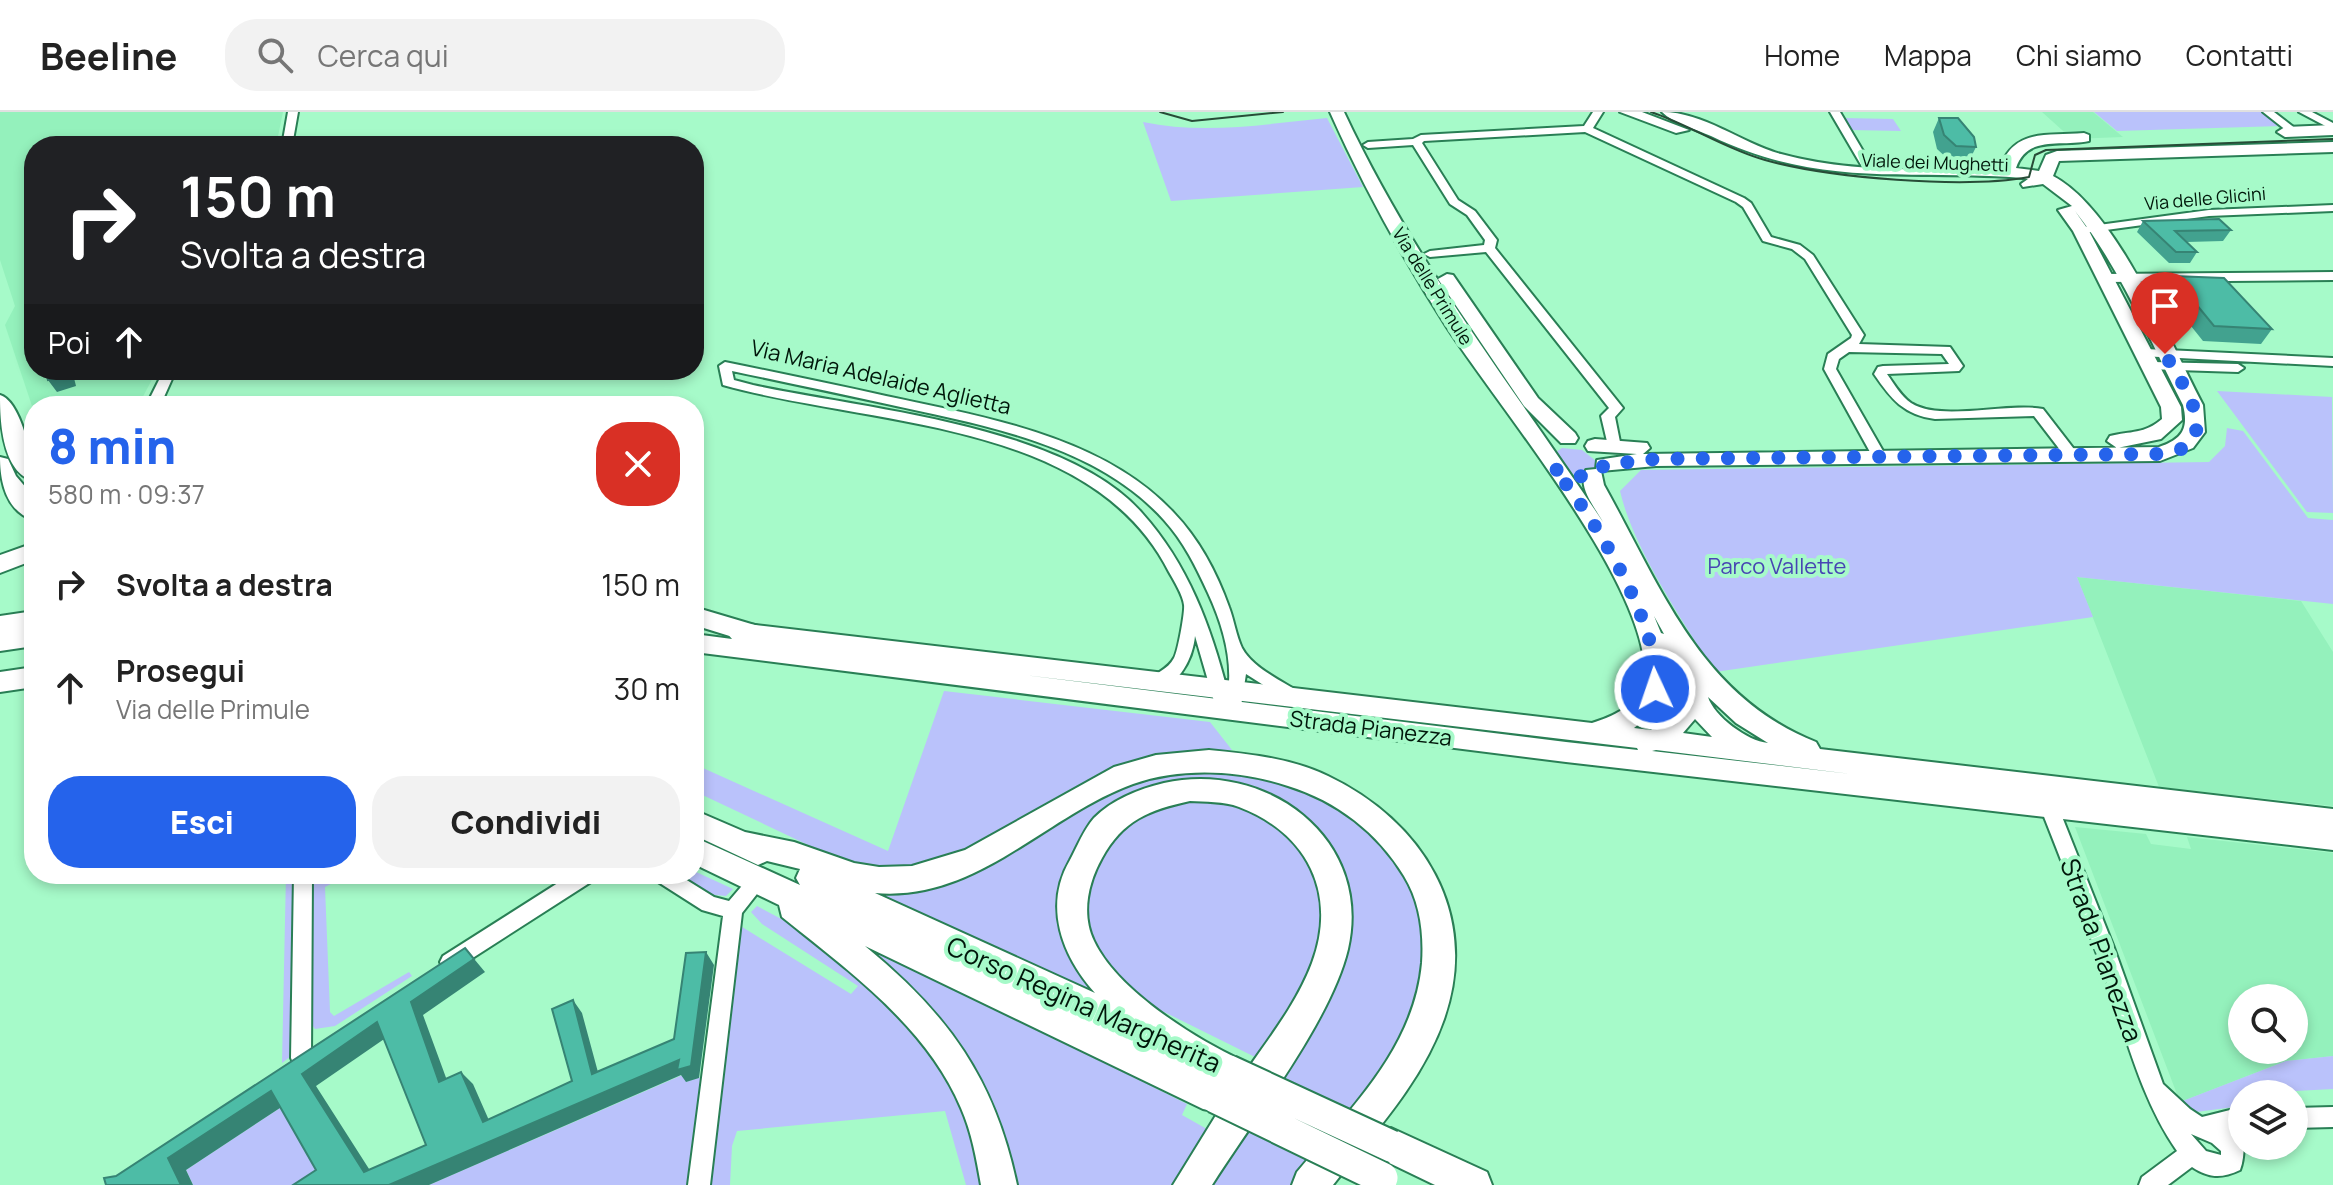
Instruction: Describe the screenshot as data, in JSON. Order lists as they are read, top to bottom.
{
  "streets": {
    "main road": [
      "Viale dei Mughetti",
      "Via delle Primule",
      "Strada Pianezza",
      "Corso Regina Margherita"
    ],
    "street": ["Via delle Glicini", "Via Maria Adelaide Aglietta"]
  },
  "crossings": [
    ["Via delle Primule", "Strada Pianezza"],
    ["Via Maria Adelaide Aglietta", "Strada Pianezza"]
  ],
  "parks": ["Parco Vallette"],
  "page": {
    "header": "Beeline",
    "search": "Cerca qui",
    "nav": [
      "Home",
      "Mappa",
      "Chi siamo",
      "Contatti"
    ],
    "turn": ["150 m", "Svolta a destra"],
    "then": "Poi",
    "heading": ["8 min", "580 m · 09:37"],
    "list": [
      {
        "name": "Svolta a destra",
        "value": "150 m"
      },
      {
        "name": "Prosegui",
        "note": "Via delle Primule",
        "value": "30 m"
      }
    ],
    "buttons": ["Esci", "Condividi"]
  }
}
